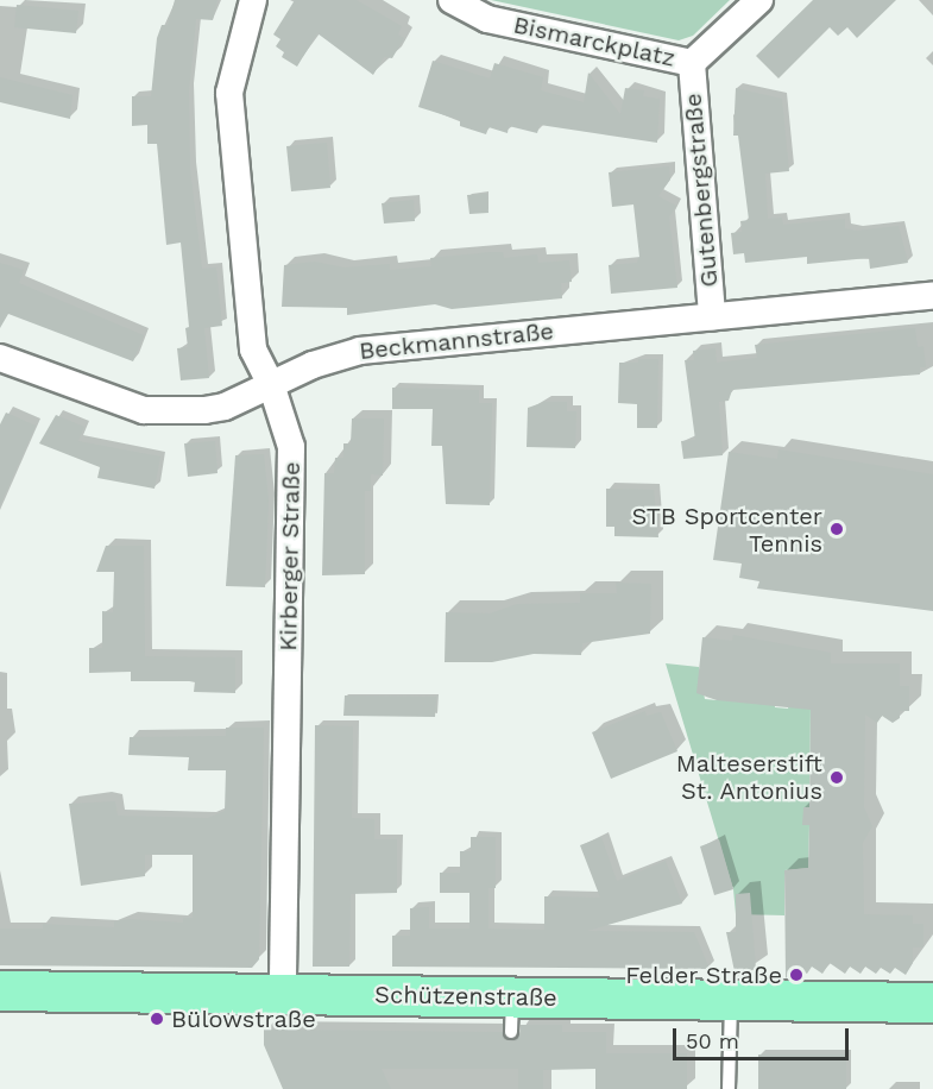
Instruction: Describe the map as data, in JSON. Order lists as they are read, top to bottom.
{
  "streets": {
    "main road": ["Schützenstraße"],
    "street": [
      "Bismarckplatz",
      "Gutenbergstraße",
      "Beckmannstraße",
      "Kirberger Straße"
    ]
  },
  "crossings": [
    ["Bismarckplatz", "Gutenbergstraße"],
    ["Gutenbergstraße", "Beckmannstraße"],
    ["Beckmannstraße", "Kirberger Straße"],
    ["Kirberger Straße", "Schützenstraße"]
  ],
  "places": [
    "STB Sportcenter Tennis",
    "Malteserstift St. Antonius",
    "Felder Straße",
    "Bülowstraße"
  ],
  "scale_bar": "50 m"
}
